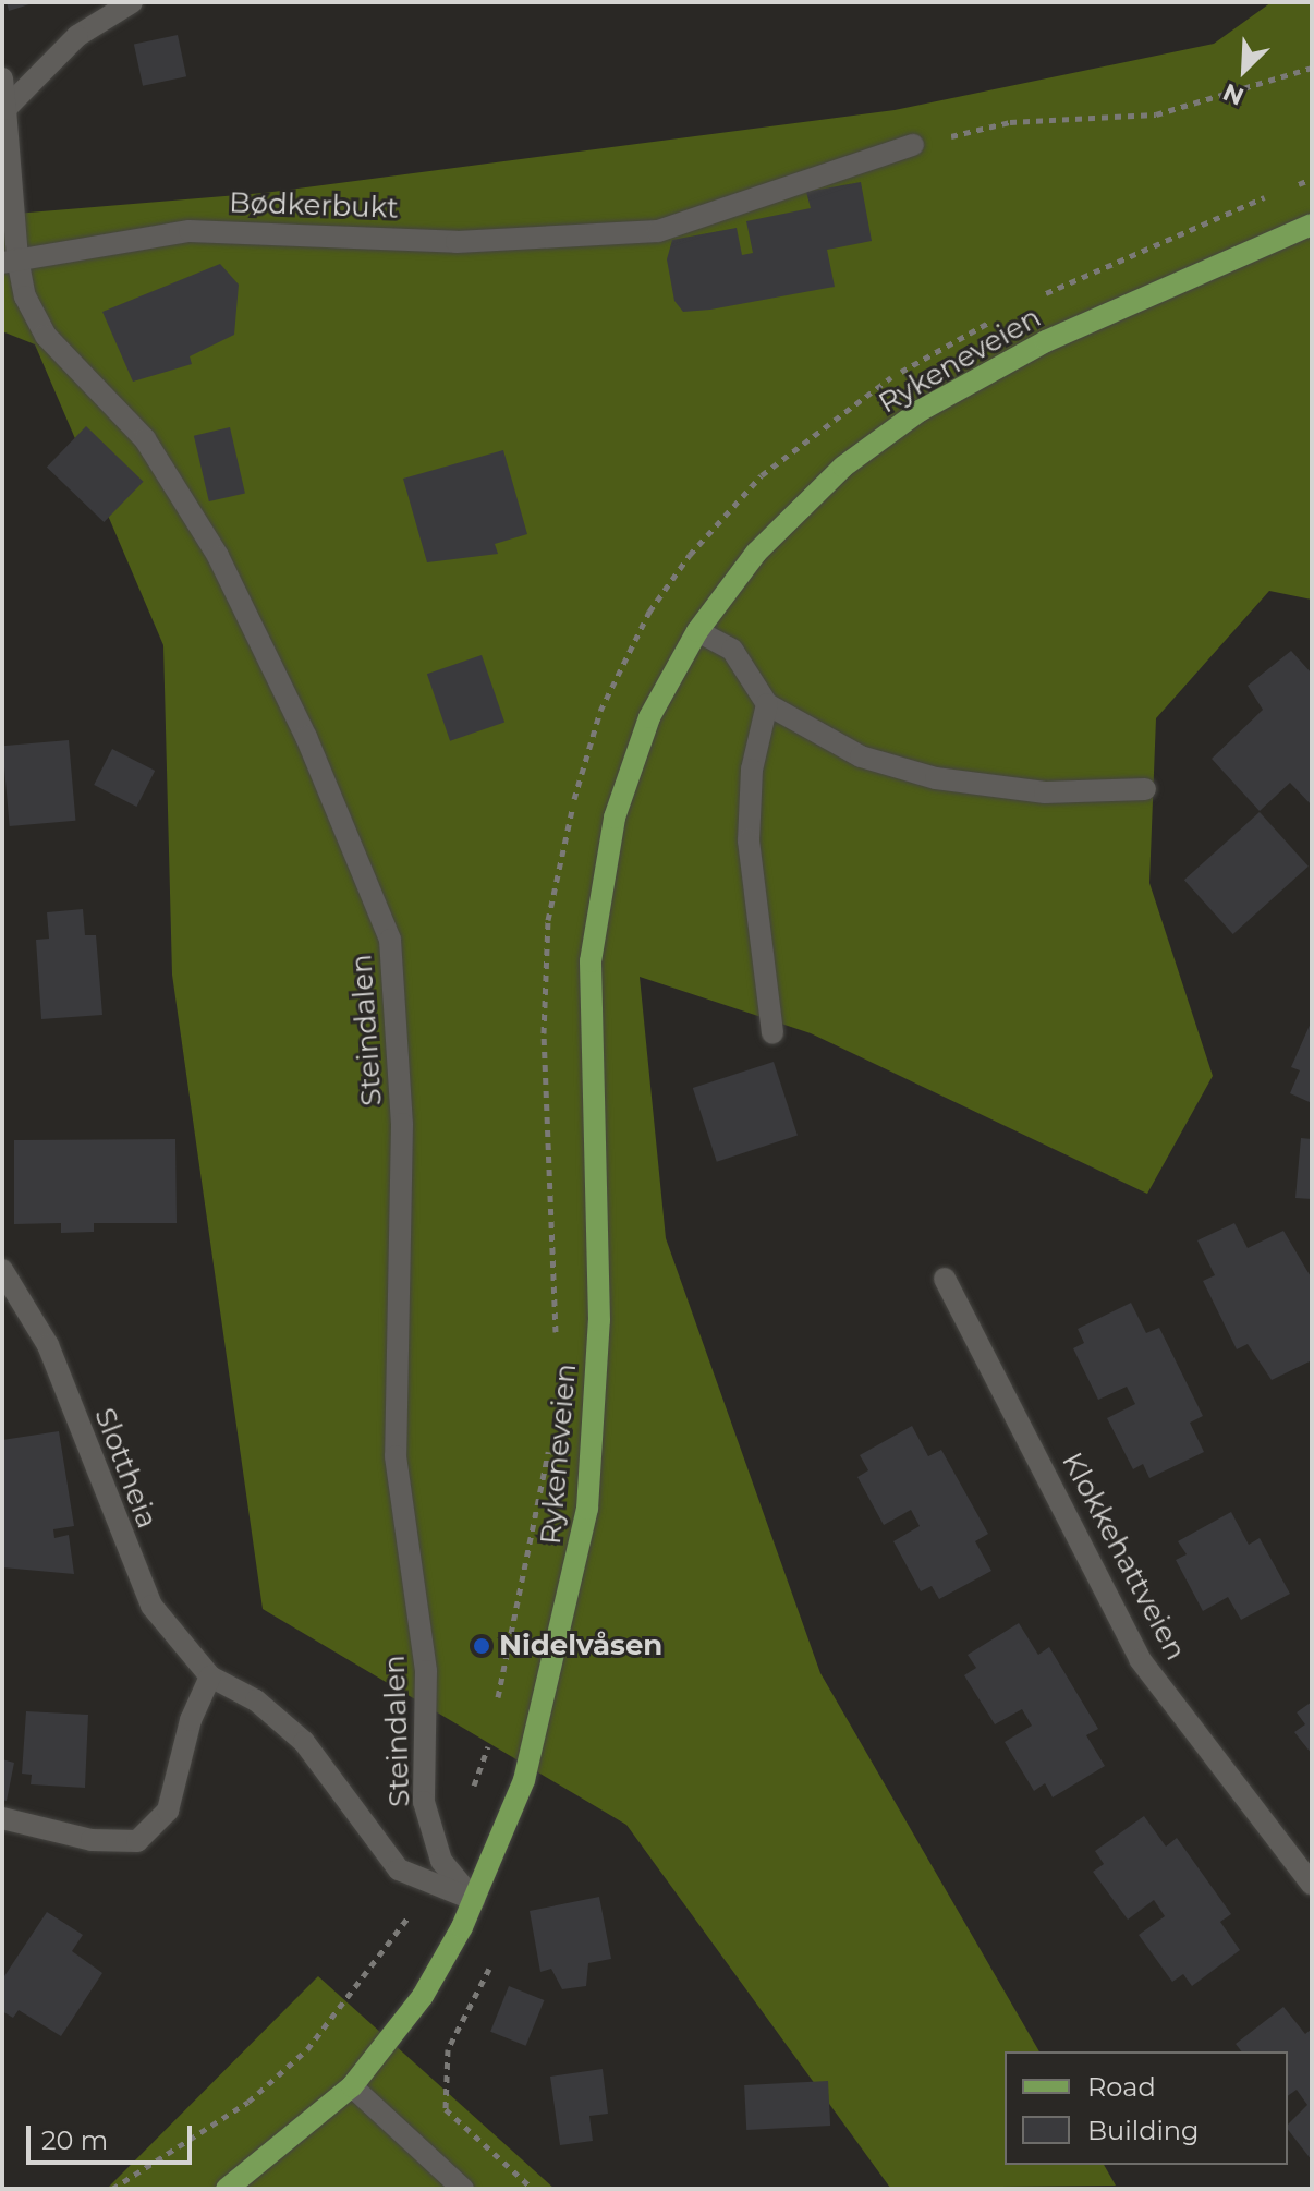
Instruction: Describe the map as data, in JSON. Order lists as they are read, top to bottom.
{
  "streets": {
    "main road": ["Rykeneveien"],
    "street": [
      "Bødkerbukt",
      "Steindalen",
      "Slottheia",
      "Klokkehattveien"
    ]
  },
  "crossings": [
    ["Bødkerbukt", "Steindalen"],
    ["Rykeneveien", "Steindalen"],
    ["Rykeneveien", "Slottheia"],
    ["Steindalen", "Slottheia"]
  ],
  "places": ["Nidelvåsen"],
  "legend": ["Road", "Building"],
  "scale_bar": "20 m",
  "north": "bottom left"
}
